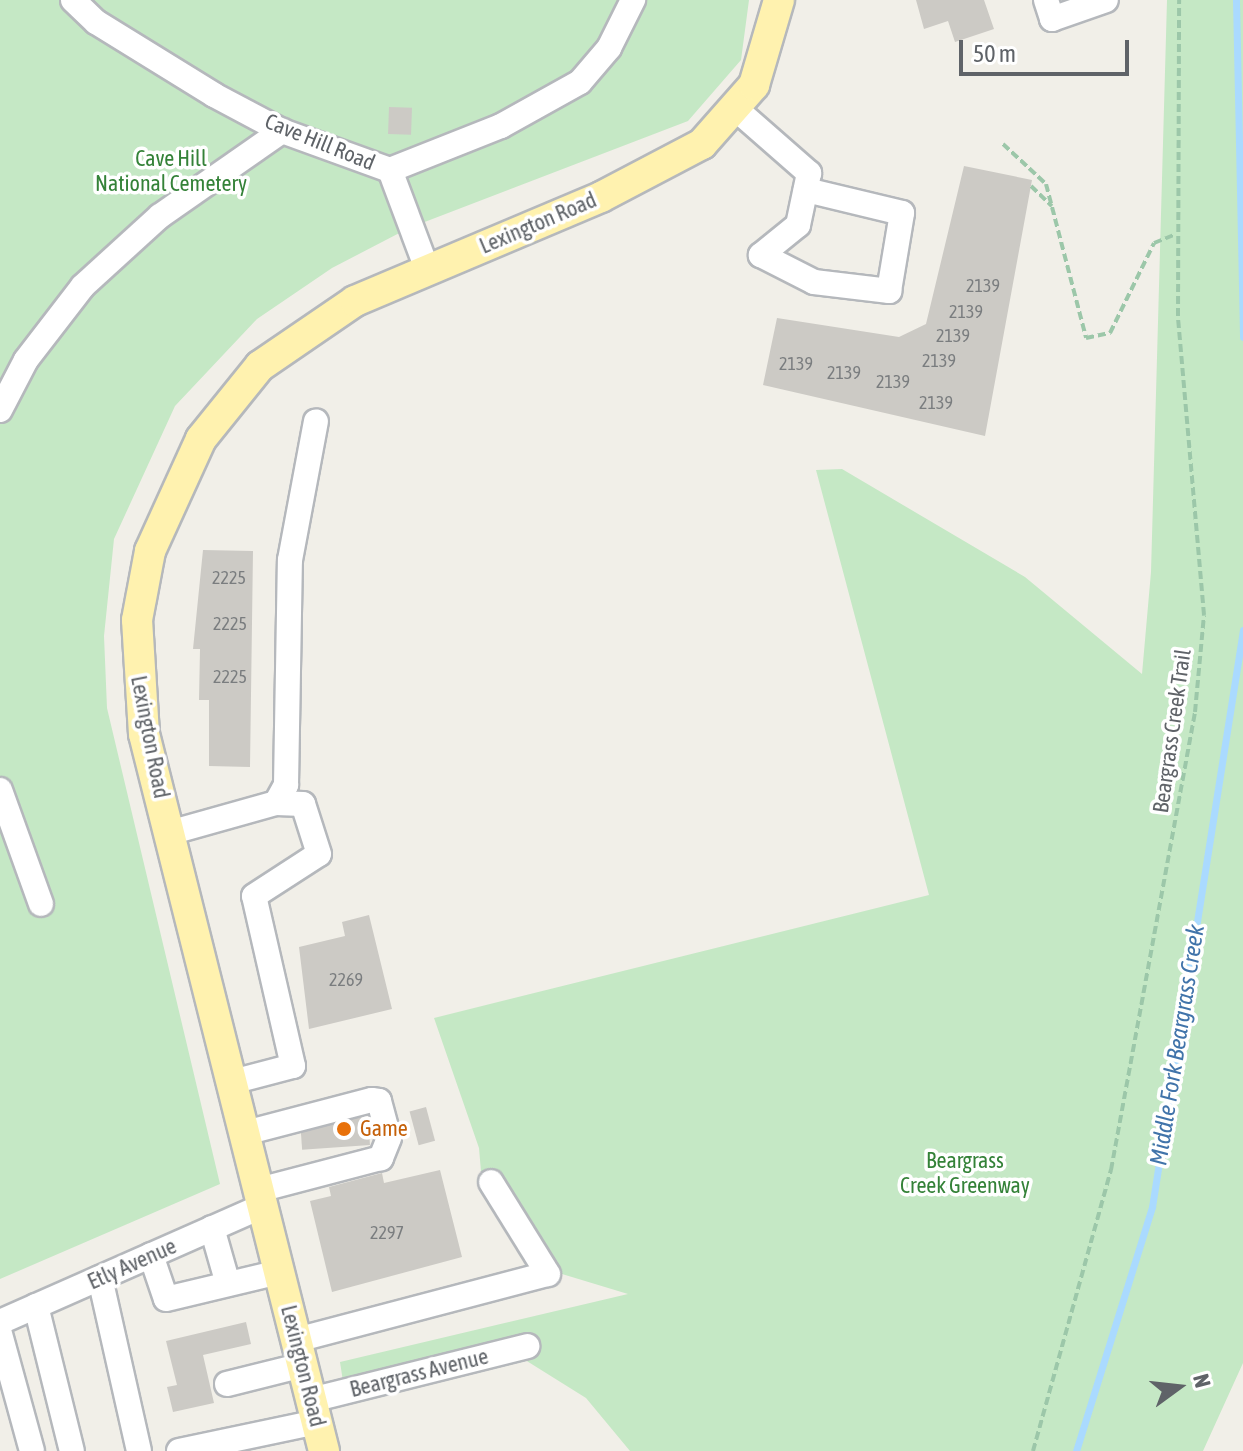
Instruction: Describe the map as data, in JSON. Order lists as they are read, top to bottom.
{
  "streets": {
    "main road": ["Lexington Road"],
    "street": ["Cave Hill Road", "Etly Avenue", "Beargrass Avenue"],
    "path": ["Beargrass Creek Trail"]
  },
  "crossings": [
    ["Lexington Road", "Etly Avenue"],
    ["Lexington Road", "Beargrass Avenue"]
  ],
  "water": ["Middle Fork Beargrass Creek"],
  "parks": ["Cave Hill National Cemetery", "Beargrass Creek Greenway"],
  "places": ["Game"],
  "house_numbers": [
    "2139",
    "2139",
    "2139",
    "2139",
    "2139",
    "2139",
    "2139",
    "2139",
    "2225",
    "2225",
    "2225",
    "2269",
    "2297"
  ],
  "scale_bar": "50 m",
  "north": "right"
}
